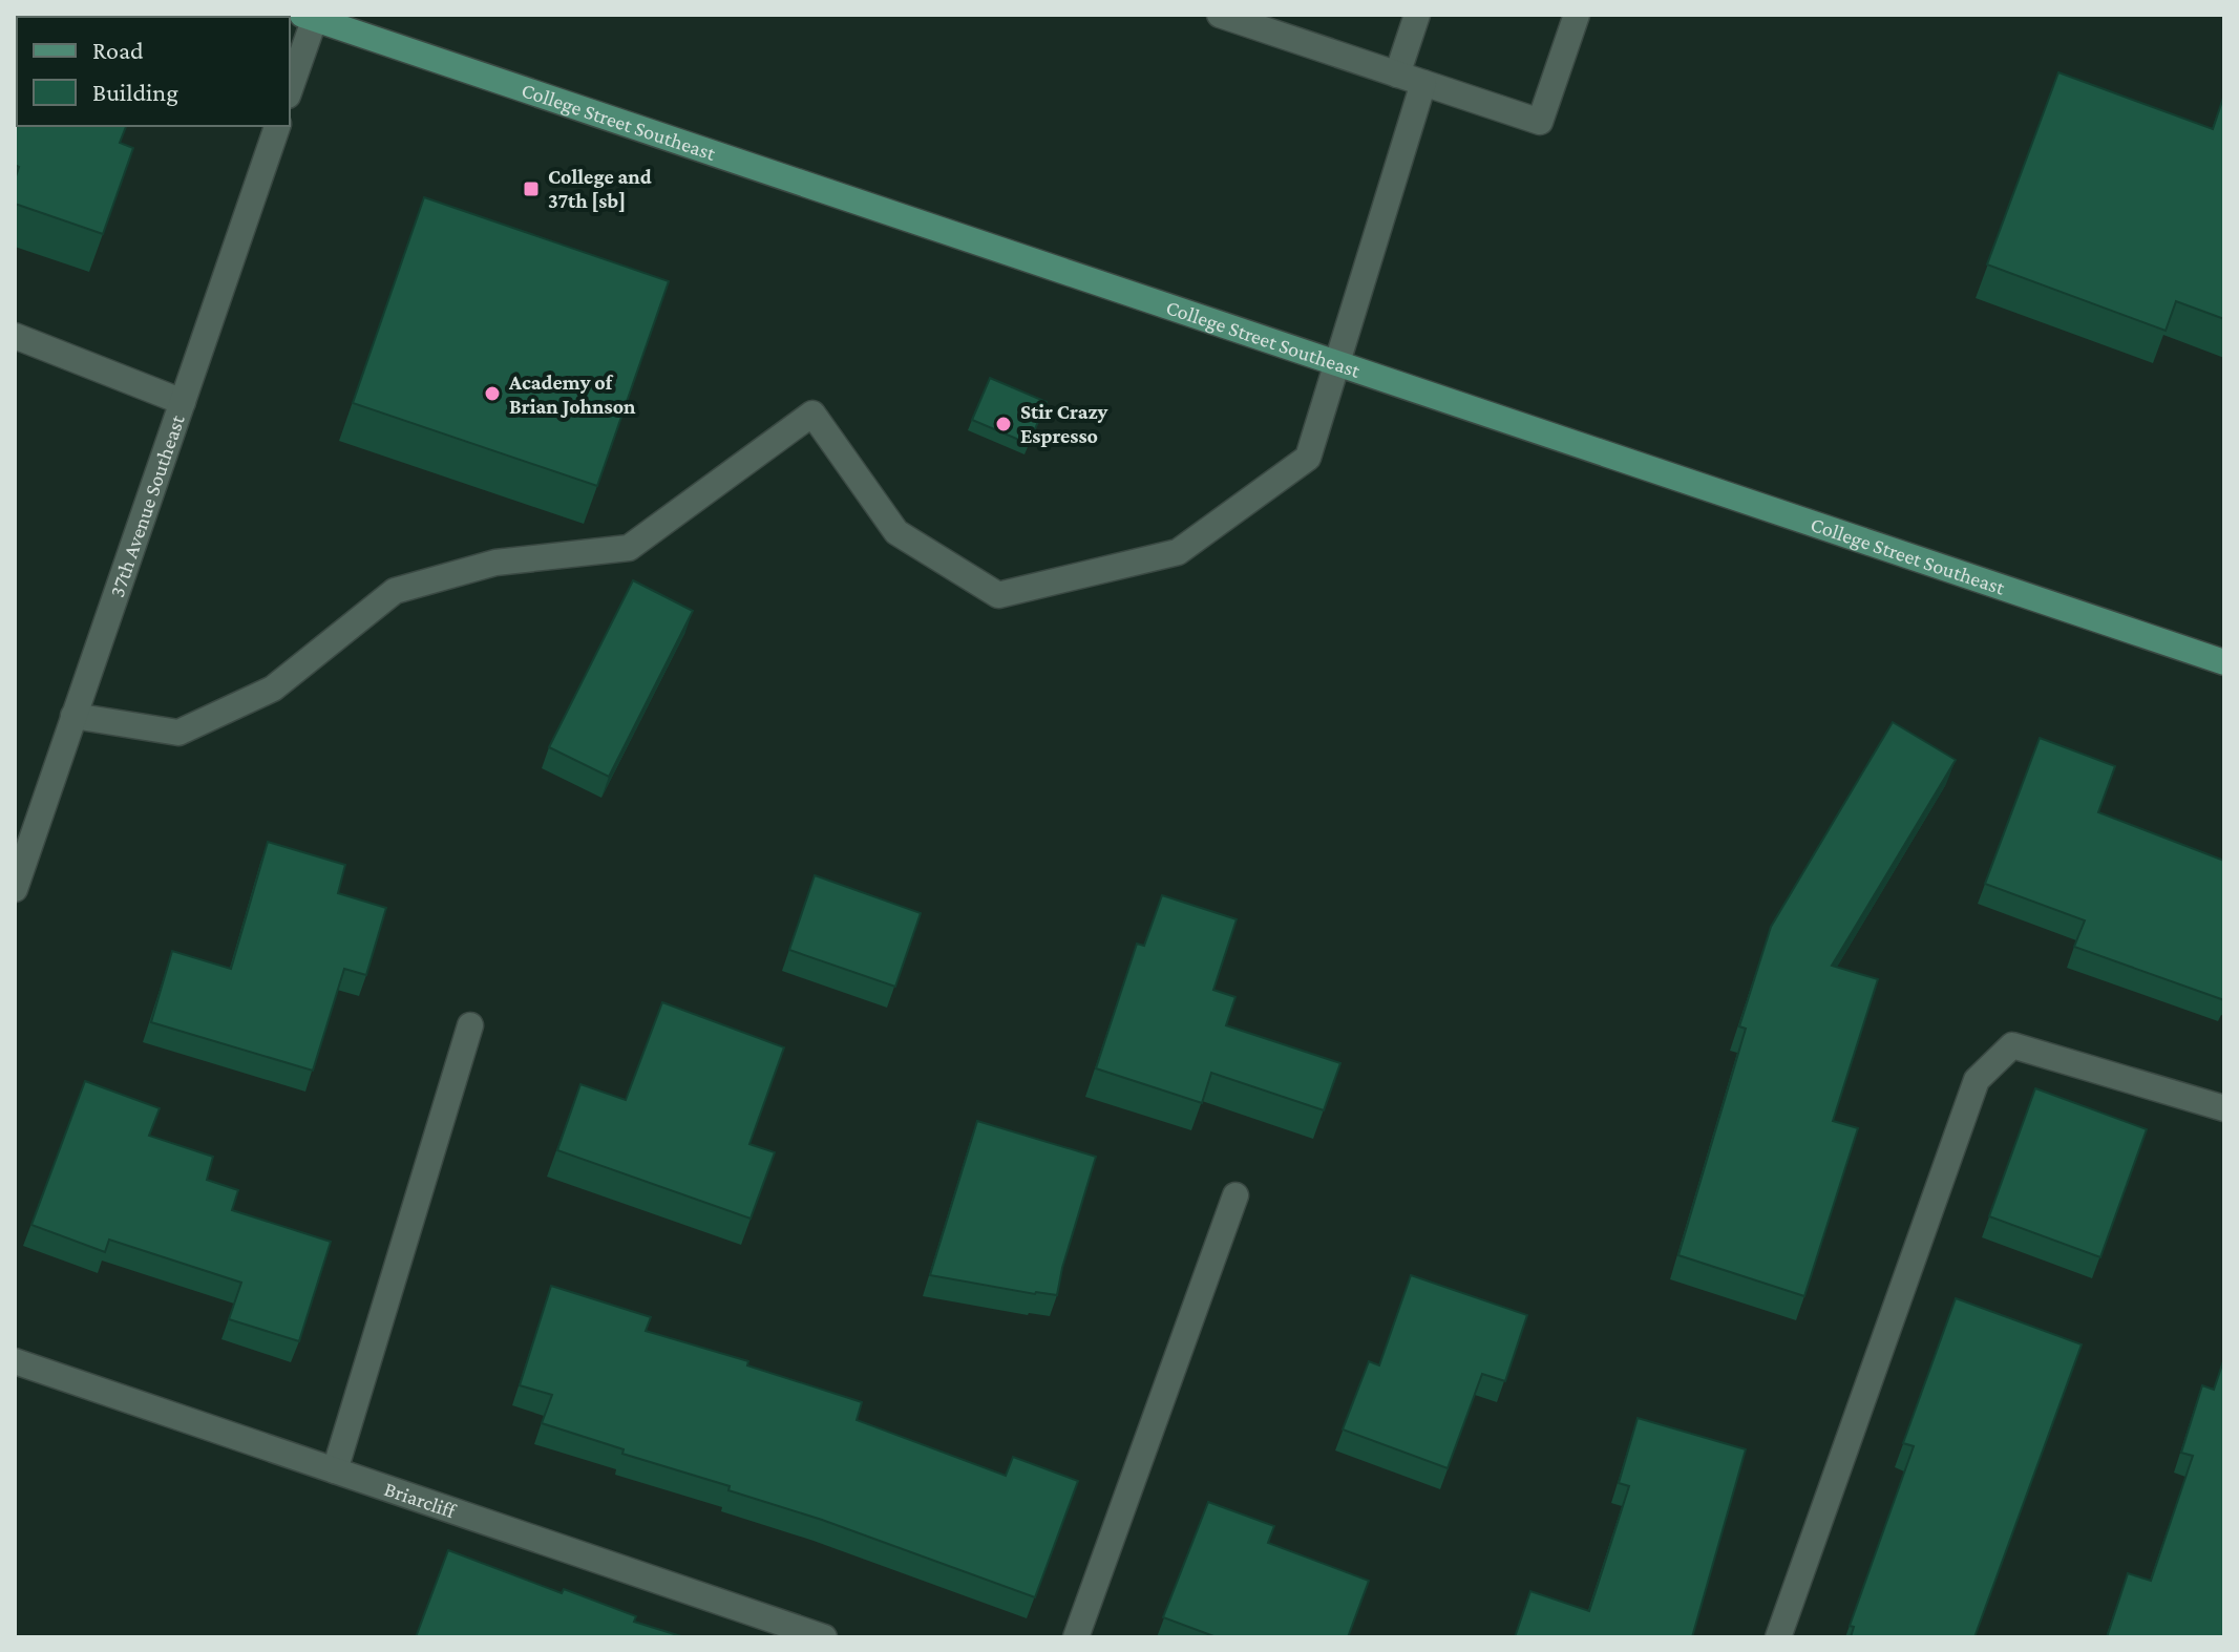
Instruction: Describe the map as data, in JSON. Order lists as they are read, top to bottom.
{
  "streets": {
    "main road": ["College Street Southeast"],
    "street": ["37th Avenue Southeast", "Briarcliff"]
  },
  "places": {
    "transit": ["College and 37th [sb]"],
    "other": ["Academy of Brian Johnson", "Stir Crazy Espresso"]
  },
  "legend": ["Road", "Building"]
}
